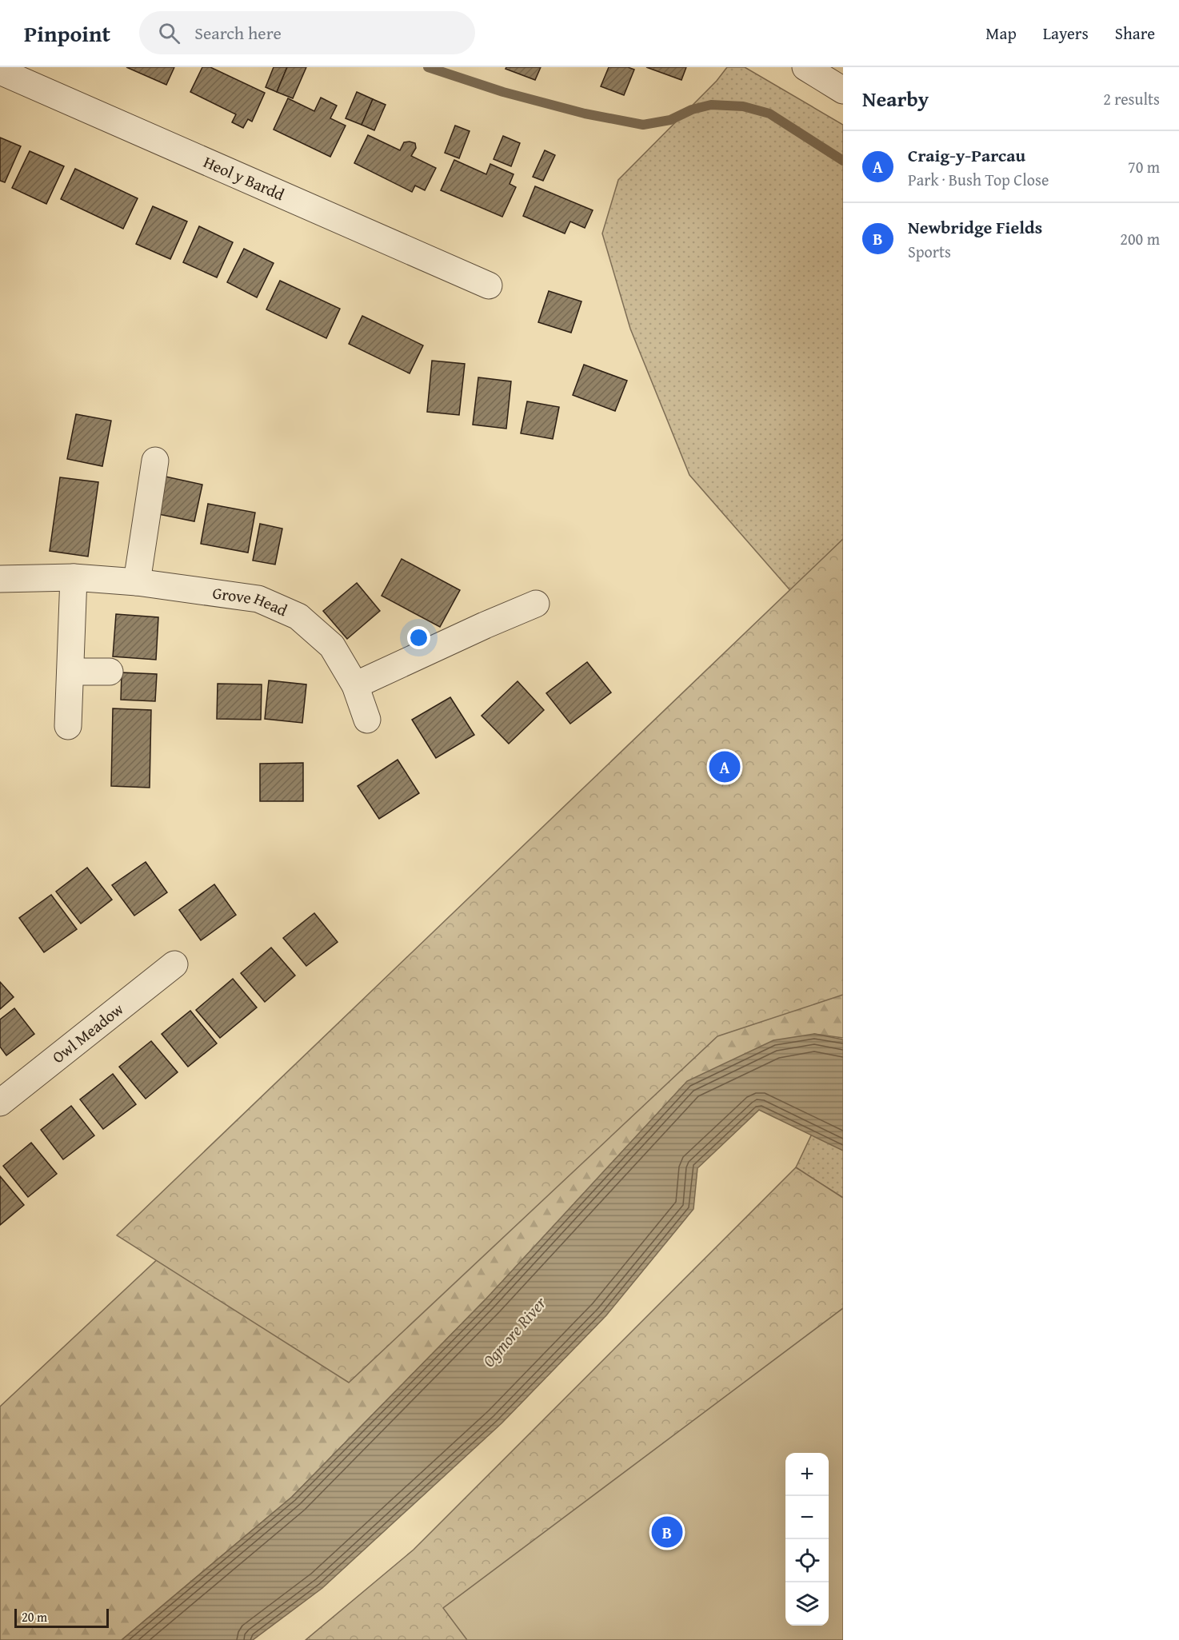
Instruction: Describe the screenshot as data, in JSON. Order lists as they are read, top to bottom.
{
  "streets": {
    "street": ["Heol y Bardd", "Grove Head", "Owl Meadow"]
  },
  "water": ["Ogmore River"],
  "scale_bar": "20 m",
  "page": {
    "header": "Pinpoint",
    "search": "Search here",
    "nav": ["Map", "Layers", "Share"],
    "heading": ["Nearby", "2 results"],
    "list": [
      {
        "mark": "A",
        "name": "Craig-y-Parcau",
        "note": "Park · Bush Top Close",
        "value": "70 m"
      },
      {
        "mark": "B",
        "name": "Newbridge Fields",
        "note": "Sports",
        "value": "200 m"
      }
    ],
    "pins": ["A", "B"],
    "map_buttons": ["+", "−"],
    "scale": "20 m"
  }
}
